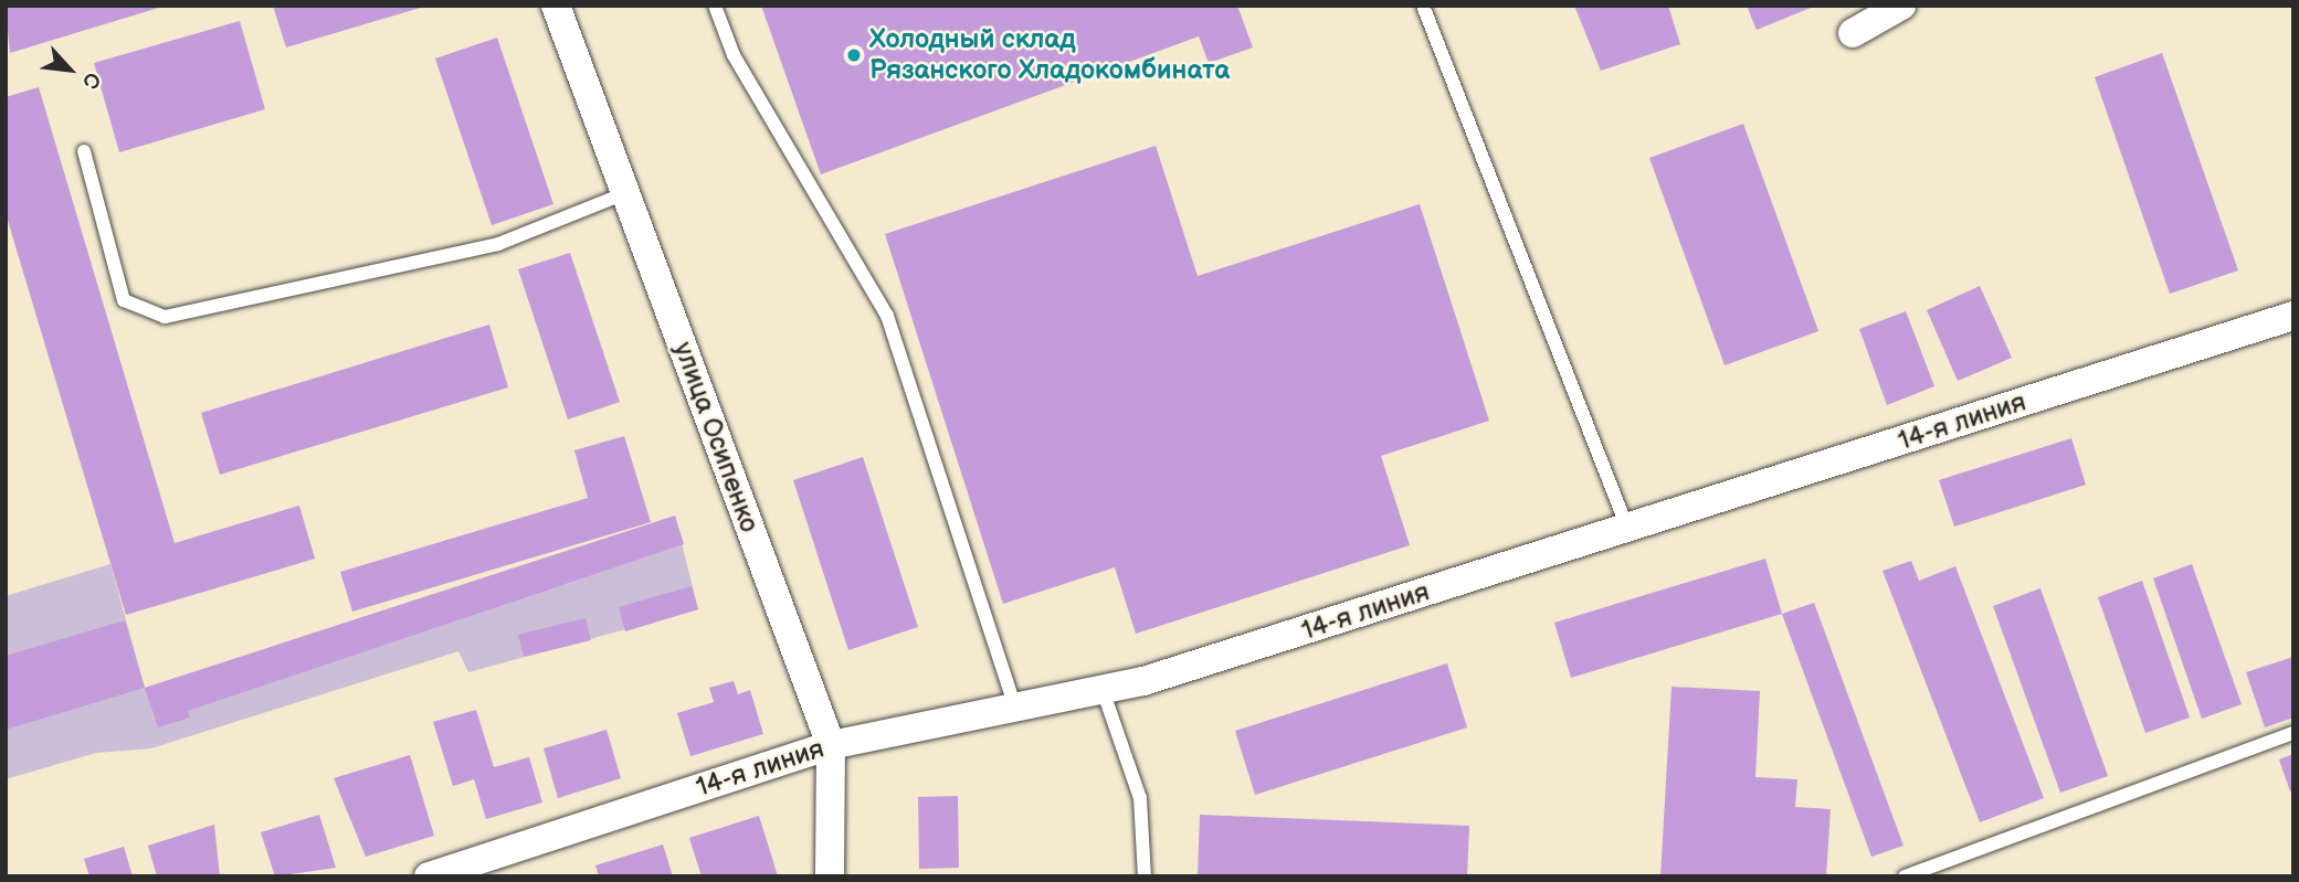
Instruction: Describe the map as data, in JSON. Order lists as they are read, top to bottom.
{
  "streets": {
    "street": ["14-я линия", "улица Осипенко"]
  },
  "crossings": [
    ["14-я линия", "улица Осипенко"]
  ],
  "places": ["Холодный склад Рязанского Хладокомбината"],
  "north": "bottom right"
}
